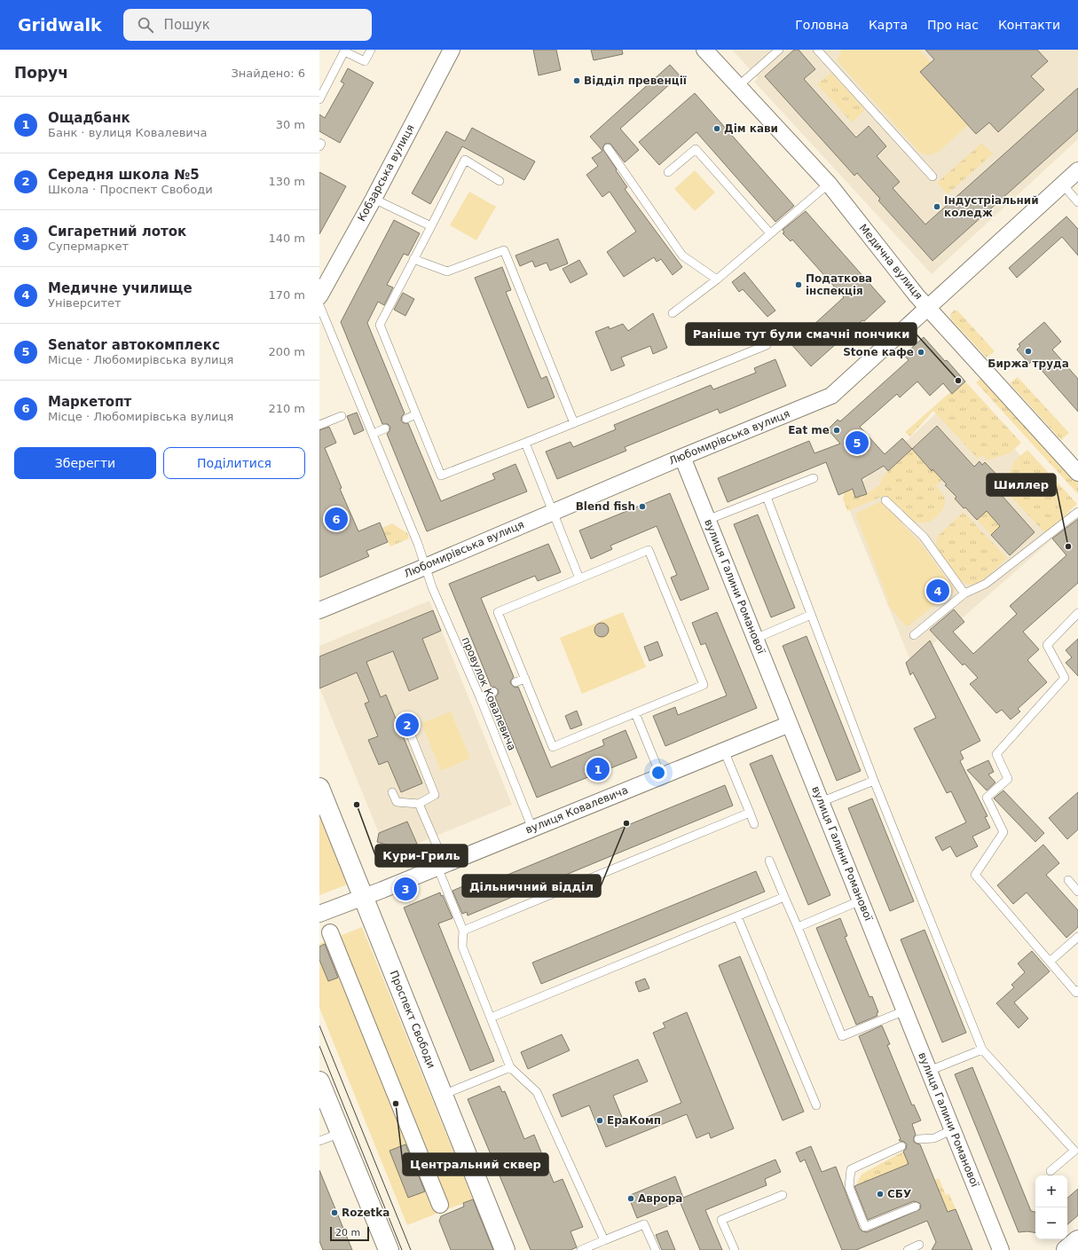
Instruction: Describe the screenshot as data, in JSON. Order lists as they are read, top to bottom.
{
  "streets": {
    "main road": ["Проспект Свободи"],
    "street": [
      "Кобзарська вулиця",
      "Медична вулиця",
      "Любомирівська вулиця",
      "вулиця Галини Романової",
      "вулиця Ковалевича"
    ],
    "lane": ["провулок Ковалевича"]
  },
  "crossings": [
    ["Медична вулиця", "Любомирівська вулиця"],
    ["Любомирівська вулиця", "вулиця Галини Романової"],
    ["Любомирівська вулиця", "провулок Ковалевича"],
    ["вулиця Галини Романової", "вулиця Ковалевича"],
    ["провулок Ковалевича", "вулиця Ковалевича"],
    ["вулиця Ковалевича", "Проспект Свободи"]
  ],
  "places": [
    "Відділ превенції",
    "Дiм кави",
    "Індустріальний коледж",
    "Податкова інспекція",
    "Биржа труда",
    "Stone кафе",
    "Раніше тут були смачні пончики",
    "Eat me",
    "Blend fish",
    "Шиллер",
    "Кури-Гриль",
    "Дільничний відділ",
    "Центральний сквер",
    "ЕраКомп",
    "СБУ",
    "Аврора",
    "Rozetka"
  ],
  "scale_bar": "20 m",
  "page": {
    "header": "Gridwalk",
    "search": "Пошук",
    "nav": [
      "Головна",
      "Карта",
      "Про нас",
      "Контакти"
    ],
    "heading": ["Поруч", "Знайдено: 6"],
    "list": [
      {
        "mark": "1",
        "name": "Ощадбанк",
        "note": "Банк · вулиця Ковалевича",
        "value": "30 m"
      },
      {
        "mark": "2",
        "name": "Середня школа №5",
        "note": "Школа · Проспект Свободи",
        "value": "130 m"
      },
      {
        "mark": "3",
        "name": "Сигаретний лоток",
        "note": "Супермаркет",
        "value": "140 m"
      },
      {
        "mark": "4",
        "name": "Медичне училище",
        "note": "Університет",
        "value": "170 m"
      },
      {
        "mark": "5",
        "name": "Senator автокомплекс",
        "note": "Місце · Любомирівська вулиця",
        "value": "200 m"
      },
      {
        "mark": "6",
        "name": "Маркетопт",
        "note": "Місце · Любомирівська вулиця",
        "value": "210 m"
      }
    ],
    "pins": [
      "5",
      "6",
      "4",
      "2",
      "1",
      "3"
    ],
    "buttons": ["Зберегти", "Поділитися"],
    "map_buttons": ["+", "−"],
    "scale": "20 m"
  }
}
